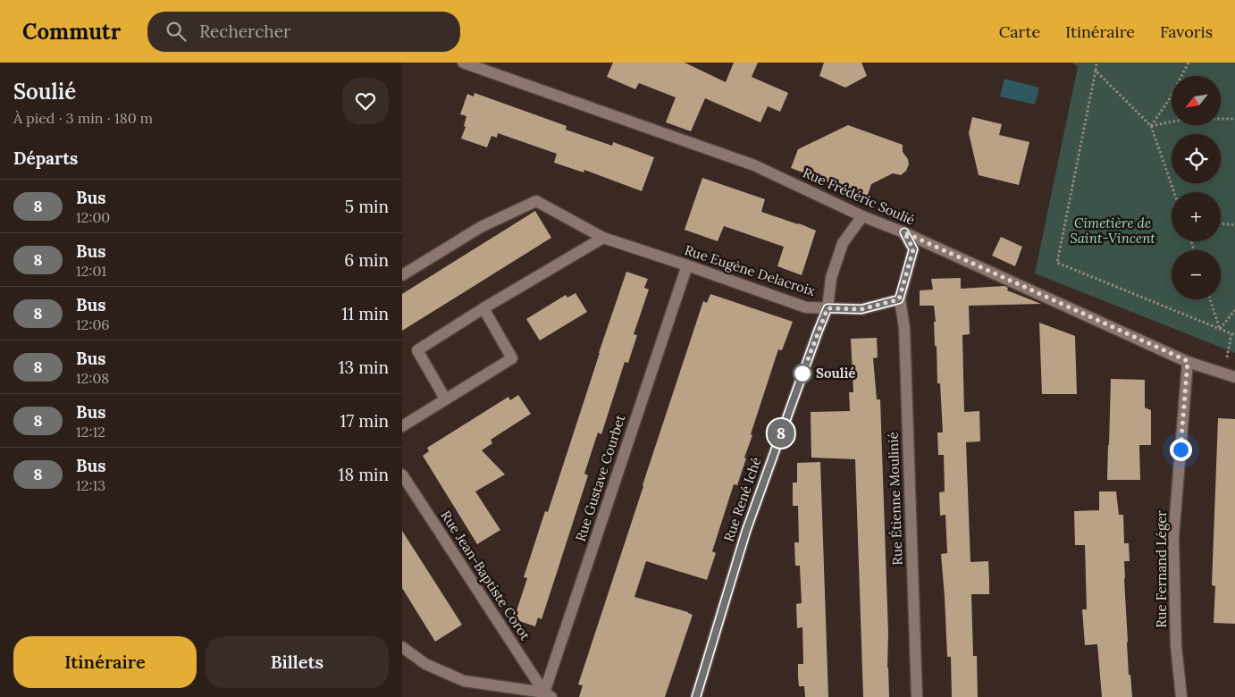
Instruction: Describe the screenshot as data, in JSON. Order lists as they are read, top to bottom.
{
  "streets": {
    "street": [
      "Rue Frédéric Soulié",
      "Rue Eugène Delacroix",
      "Rue Gustave Courbet",
      "Rue Étienne Moulinié",
      "Rue René Iché",
      "Rue Fernand Léger",
      "Rue Jean-Baptiste Corot"
    ]
  },
  "crossings": [
    ["Rue Frédéric Soulié", "Rue René Iché"],
    ["Rue Frédéric Soulié", "Rue Fernand Léger"],
    ["Rue Eugène Delacroix", "Rue Gustave Courbet"],
    ["Rue Eugène Delacroix", "Rue Étienne Moulinié"],
    ["Rue Eugène Delacroix", "Rue René Iché"],
    ["Rue Gustave Courbet", "Rue Jean-Baptiste Corot"]
  ],
  "parks": ["Cimetière de Saint-Vincent"],
  "places": ["Soulié"],
  "lines": ["bus line 8"],
  "north": "bottom left",
  "page": {
    "header": "Commutr",
    "search": "Rechercher",
    "nav": ["Carte", "Itinéraire", "Favoris"],
    "heading": [
      ["Soulié", "À pied · 3 min · 180 m"],
      "Départs"
    ],
    "on_map": "8",
    "map_buttons": ["+", "−"],
    "list": [
      {
        "mark": "8",
        "name": "Bus",
        "note": "12:00",
        "value": "5 min"
      },
      {
        "mark": "8",
        "name": "Bus",
        "note": "12:01",
        "value": "6 min"
      },
      {
        "mark": "8",
        "name": "Bus",
        "note": "12:06",
        "value": "11 min"
      },
      {
        "mark": "8",
        "name": "Bus",
        "note": "12:08",
        "value": "13 min"
      },
      {
        "mark": "8",
        "name": "Bus",
        "note": "12:12",
        "value": "17 min"
      },
      {
        "mark": "8",
        "name": "Bus",
        "note": "12:13",
        "value": "18 min"
      }
    ],
    "buttons": ["Itinéraire", "Billets"]
  }
}
